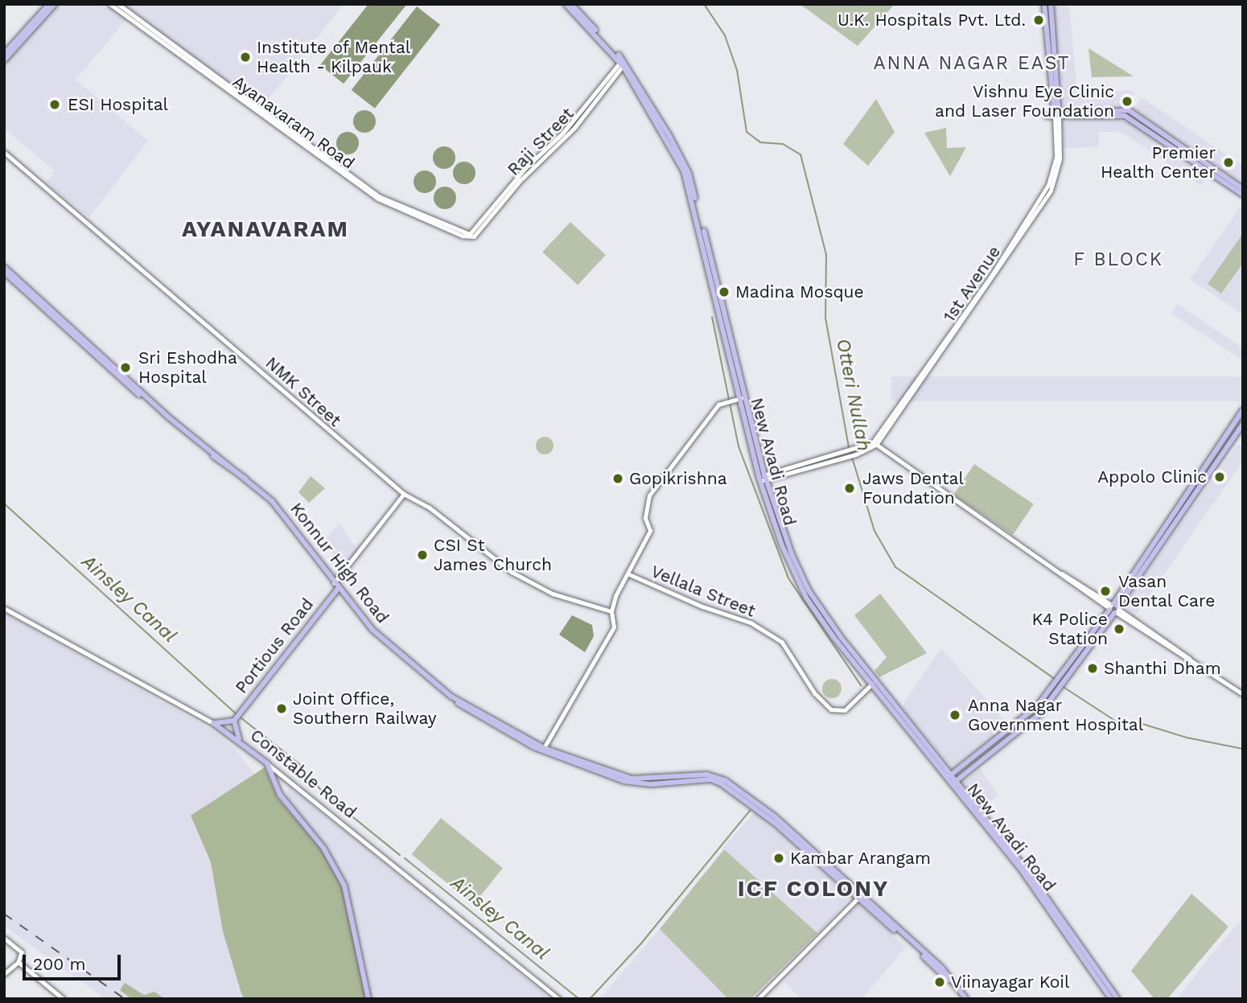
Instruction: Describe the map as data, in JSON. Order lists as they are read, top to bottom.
{
  "streets": {
    "main road": [
      "1st Avenue",
      "New Avadi Road",
      "Konnur High Road",
      "Portious Road",
      "Constable Road"
    ],
    "street": [
      "Ayanavaram Road",
      "Raji Street",
      "NMK Street",
      "Vellala Street"
    ]
  },
  "crossings": [
    ["Ayanavaram Road", "Raji Street"],
    ["Raji Street", "New Avadi Road"],
    ["New Avadi Road", "Vellala Street"],
    ["Konnur High Road", "Portious Road"]
  ],
  "districts": [
    "ANNA NAGAR EAST",
    "AYANAVARAM",
    "F BLOCK",
    "ICF COLONY"
  ],
  "water": ["Otteri Nullah", "Ainsley Canal"],
  "places": [
    "U.K. Hospitals Pvt. Ltd.",
    "Institute of Mental Health - Kilpauk",
    "Vishnu Eye Clinic and Laser Foundation",
    "ESI Hospital",
    "Premier Health Center",
    "Madina Mosque",
    "Sri Eshodha Hospital",
    "Appolo Clinic",
    "Gopikrishna",
    "Jaws Dental Foundation",
    "CSI St James Church",
    "Vasan Dental Care",
    "K4 Police Station",
    "Shanthi Dham",
    "Joint Office, Southern Railway",
    "Anna Nagar Government Hospital",
    "Kambar Arangam",
    "Viinayagar Koil"
  ],
  "scale_bar": "200 m"
}
